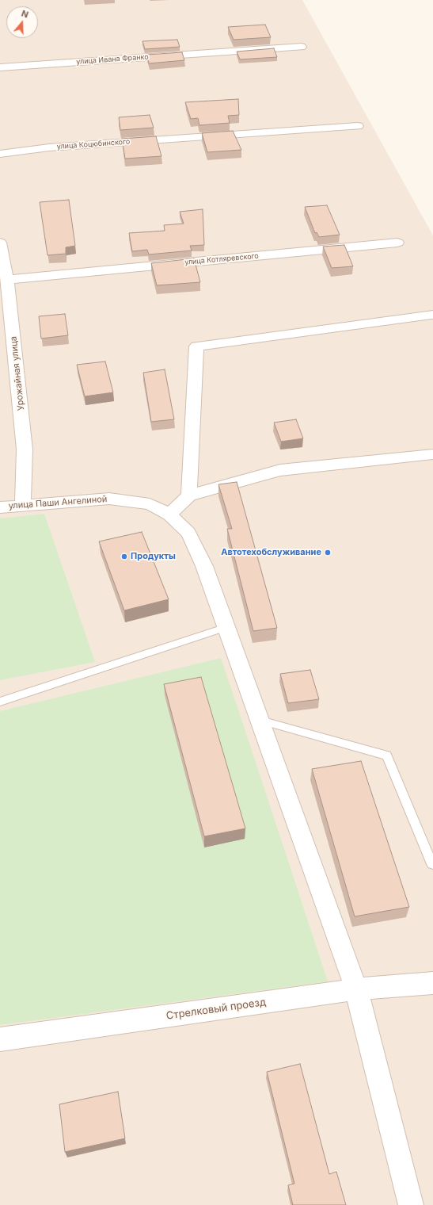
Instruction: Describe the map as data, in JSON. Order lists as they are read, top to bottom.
{
  "streets": {
    "street": [
      "улица Ивана Франко",
      "улица Коцюбинского",
      "улица Котляревского",
      "Урожайная улица",
      "улица Паши Ангелиной",
      "Стрелковый проезд"
    ]
  },
  "crossings": [
    ["улица Котляревского", "Урожайная улица"],
    ["Урожайная улица", "улица Паши Ангелиной"],
    ["улица Паши Ангелиной", "Стрелковый проезд"]
  ],
  "places": ["Автотехобслуживание", "Продукты"],
  "north": "top"
}
